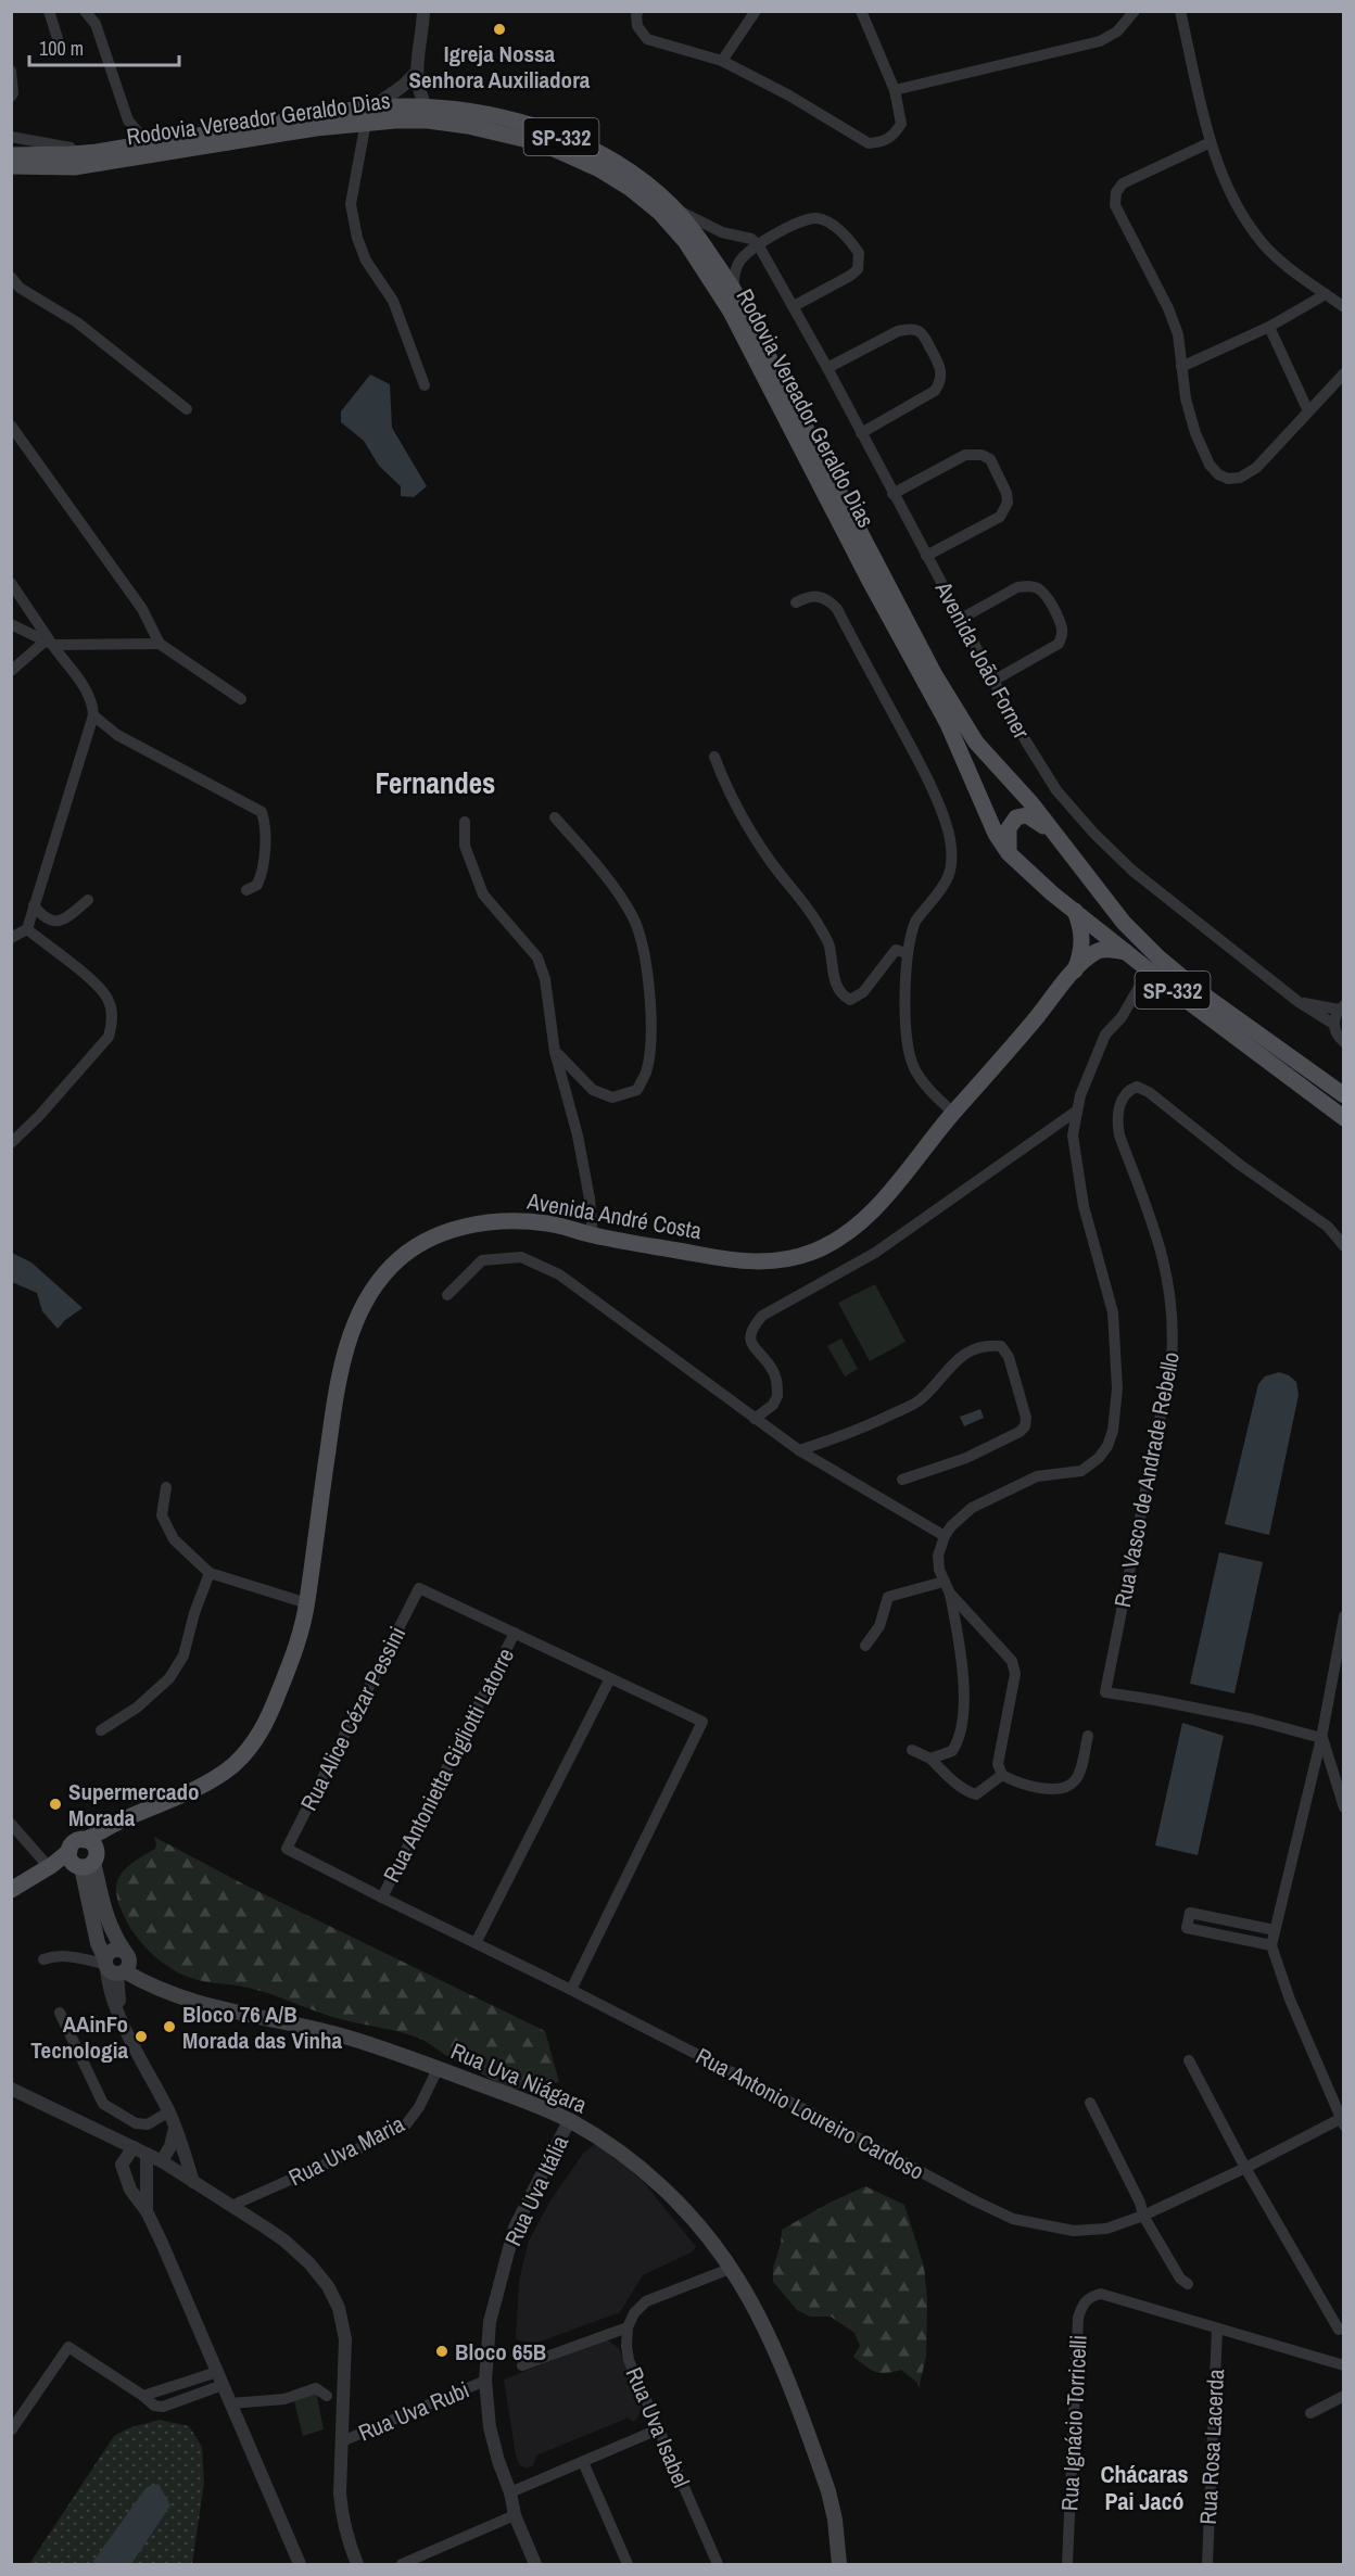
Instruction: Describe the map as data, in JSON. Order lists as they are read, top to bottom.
{
  "streets": {
    "main road": [
      "Rodovia Vereador Geraldo Dias",
      "SP-332",
      "Avenida André Costa",
      "Rua Uva Niágara"
    ],
    "street": [
      "Avenida João Forner",
      "Rua Vasco de Andrade Rebello",
      "Rua Alice Cézar Pessini",
      "Rua Antonietta Gigliotti Latorre",
      "Rua Antonio Loureiro Cardoso",
      "Rua Uva Maria",
      "Rua Uva Itália",
      "Rua Uva Rubi",
      "Rua Ignácio Torricelli",
      "Rua Uva Isabel",
      "Rua Rosa Lacerda"
    ]
  },
  "crossings": [
    ["Rodovia Vereador Geraldo Dias", "Avenida André Costa"],
    ["Avenida André Costa", "Rua Uva Niágara"],
    ["Rua Alice Cézar Pessini", "Rua Antonietta Gigliotti Latorre"],
    ["Rua Alice Cézar Pessini", "Rua Antonio Loureiro Cardoso"],
    ["Rua Antonietta Gigliotti Latorre", "Rua Antonio Loureiro Cardoso"],
    ["Rua Uva Niágara", "Rua Uva Maria"],
    ["Rua Uva Niágara", "Rua Uva Itália"],
    ["Rua Uva Itália", "Rua Uva Rubi"],
    ["Rua Ignácio Torricelli", "Rua Rosa Lacerda"]
  ],
  "districts": ["Fernandes", "Chácaras Pai Jacó"],
  "places": [
    "Igreja Nossa Senhora Auxiliadora",
    "Supermercado Morada",
    "Bloco 76 A/B Morada das Vinha",
    "AAinFo Tecnologia",
    "Bloco 65B"
  ],
  "scale_bar": "100 m"
}
